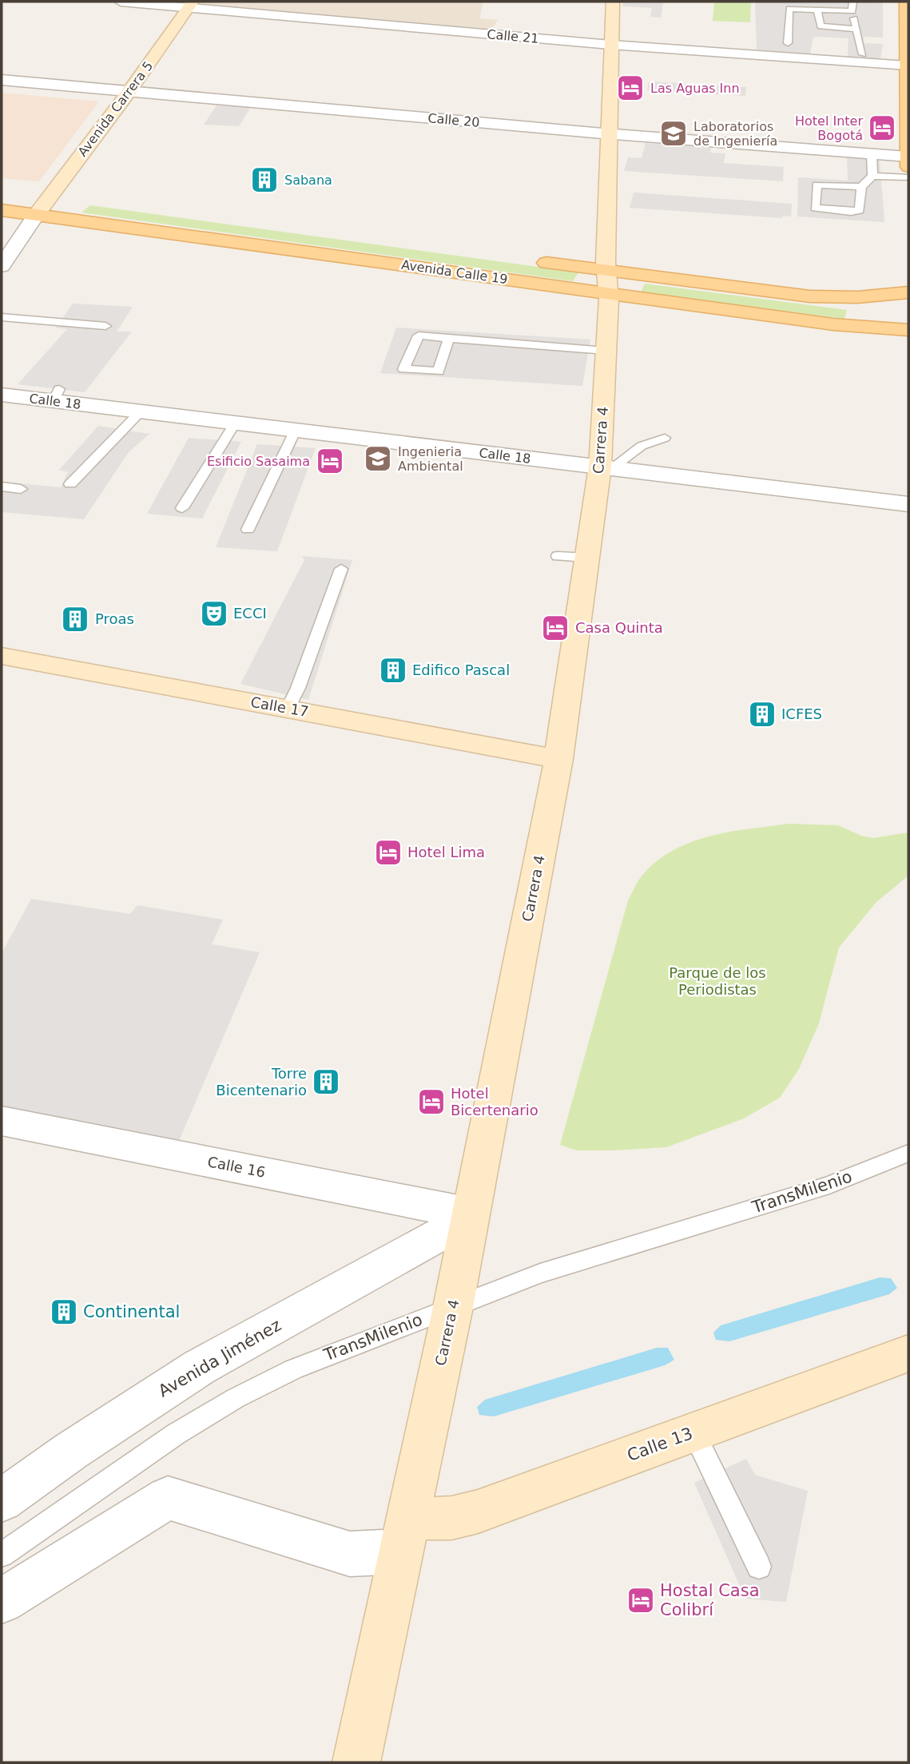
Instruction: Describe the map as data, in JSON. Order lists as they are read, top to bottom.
{
  "streets": {
    "main road": ["Avenida Calle 19"],
    "street": [
      "Calle 21",
      "Avenida Carrera 5",
      "Calle 20",
      "Calle 18",
      "Carrera 4",
      "Calle 17",
      "Calle 16",
      "Avenida Jiménez",
      "Calle 13"
    ],
    "lane": ["TransMilenio"]
  },
  "crossings": [
    ["Calle 21", "Avenida Carrera 5"],
    ["Calle 21", "Carrera 4"],
    ["Avenida Carrera 5", "Calle 20"],
    ["Avenida Carrera 5", "Avenida Calle 19"],
    ["Calle 20", "Carrera 4"],
    ["Avenida Calle 19", "Carrera 4"],
    ["Calle 18", "Carrera 4"],
    ["Carrera 4", "Calle 17"],
    ["Carrera 4", "Calle 16"],
    ["Carrera 4", "TransMilenio"],
    ["Carrera 4", "Avenida Jiménez"],
    ["Carrera 4", "Calle 13"],
    ["Calle 16", "Avenida Jiménez"]
  ],
  "parks": ["Parque de los Periodistas"],
  "places": {
    "hotel": [
      "Las Aguas Inn",
      "Hotel Inter Bogotá",
      "Esificio Sasaima",
      "Casa Quinta",
      "Hotel Lima",
      "Hotel Bicertenario",
      "Hostal Casa Colibrí"
    ],
    "school or university": ["Laboratorios de Ingeniería", "Ingenieria Ambiental"],
    "building": [
      "Sabana",
      "Proas",
      "Edifico Pascal",
      "ICFES",
      "Torre Bicentenario",
      "Continental"
    ],
    "theatre": ["ECCI"]
  }
}
